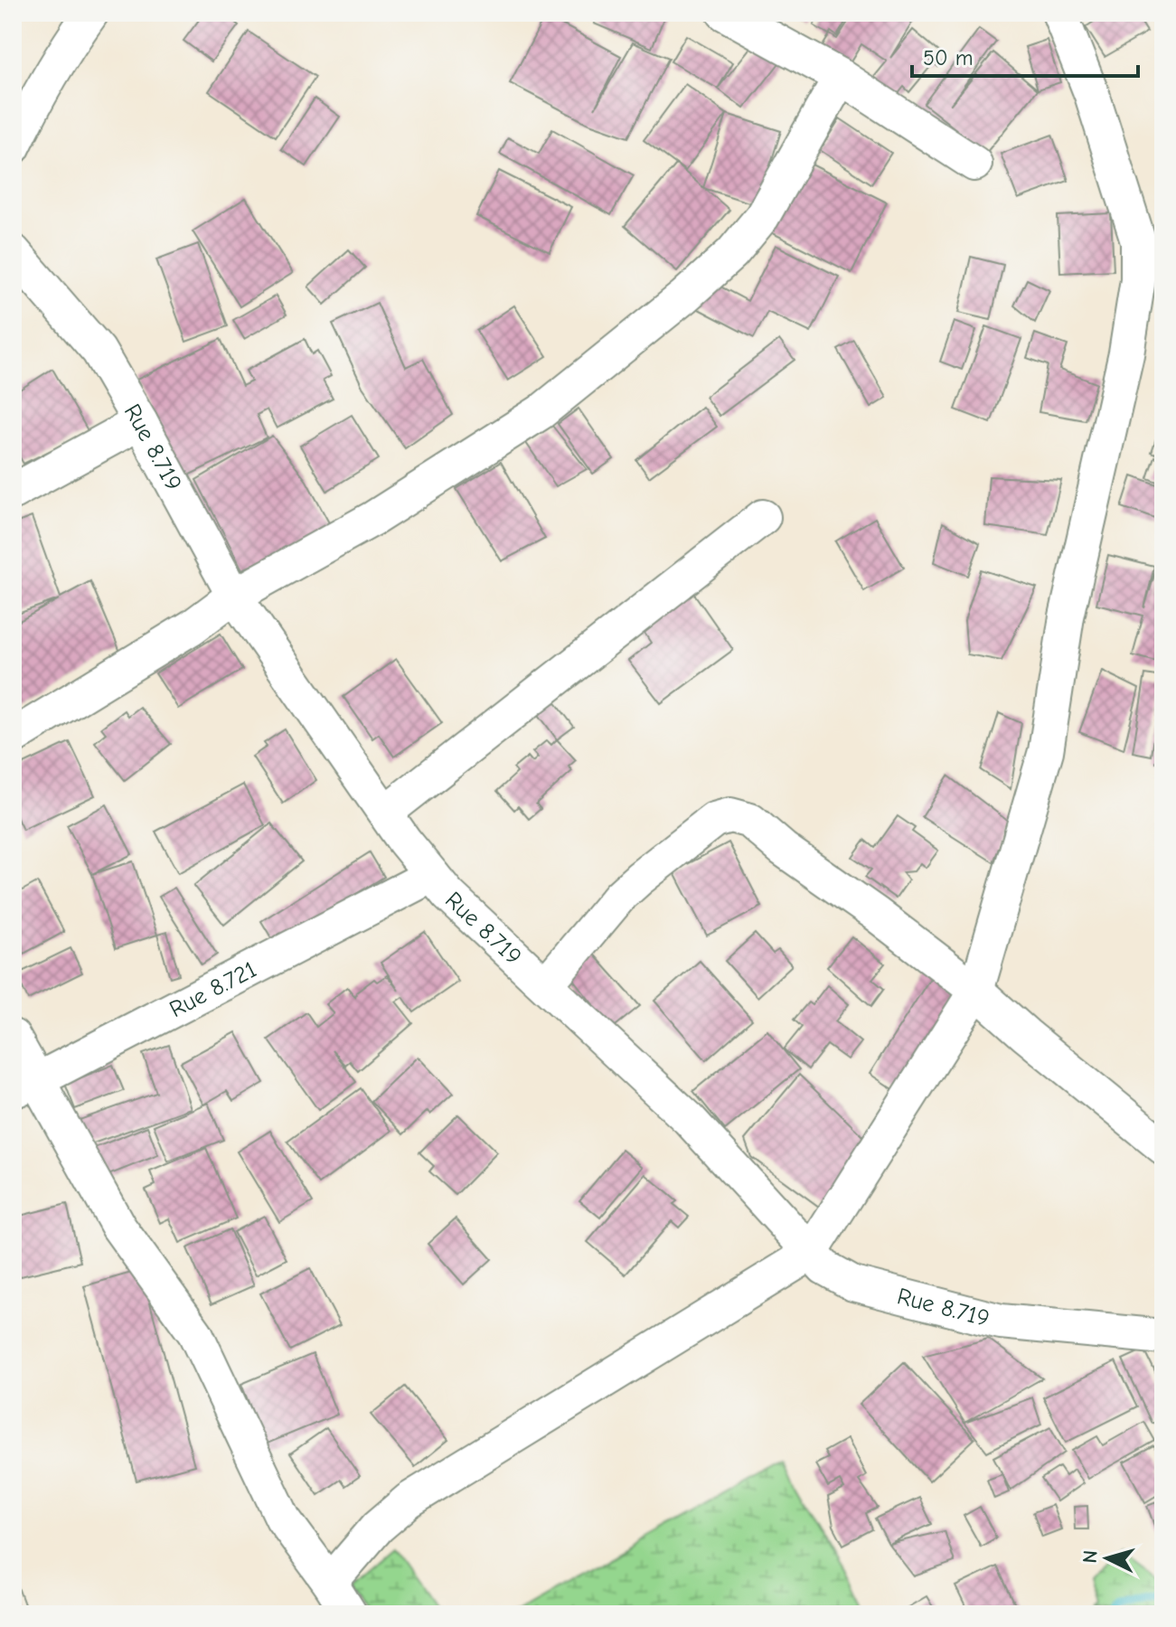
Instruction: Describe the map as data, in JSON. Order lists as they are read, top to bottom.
{
  "streets": {
    "street": ["Rue 8.719", "Rue 8.721"]
  },
  "crossings": [
    ["Rue 8.719", "Rue 8.721"]
  ],
  "scale_bar": "50 m",
  "north": "left"
}
